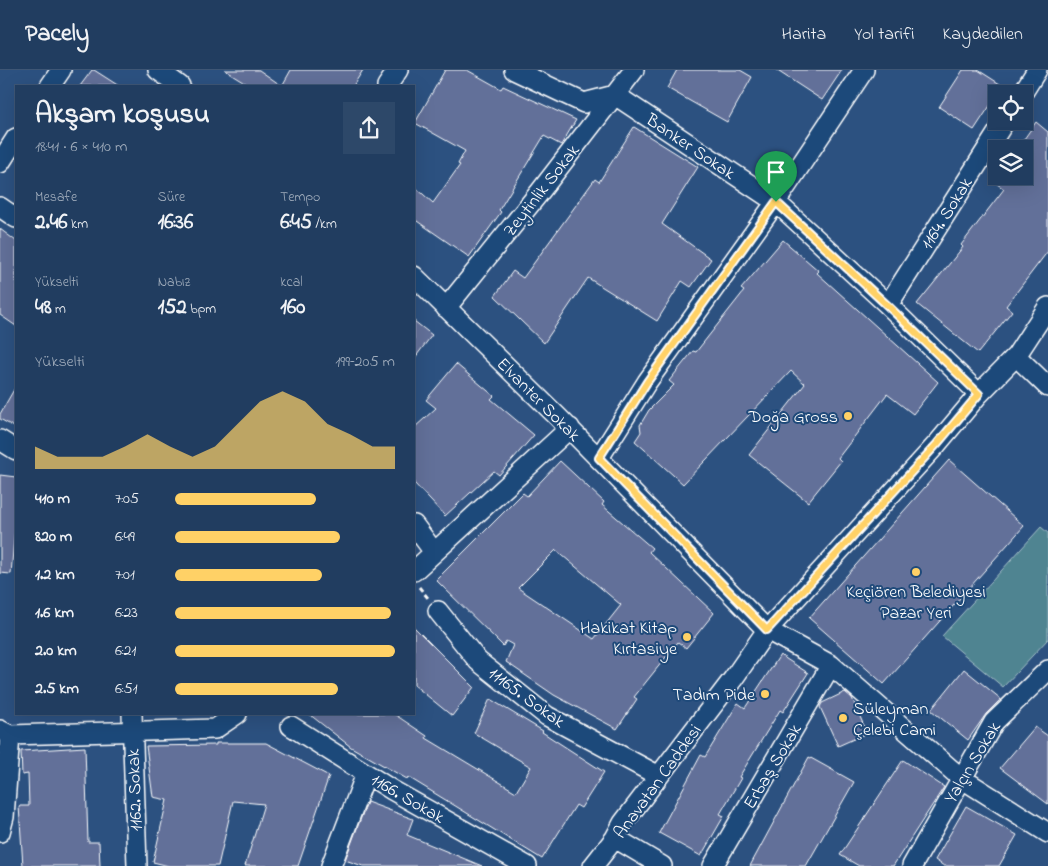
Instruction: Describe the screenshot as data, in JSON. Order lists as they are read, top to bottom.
{
  "streets": {
    "street": [
      "Banker Sokak",
      "Zeytinlik Sokak",
      "1164. Sokak",
      "Elvanter Sokak",
      "11165. Sokak",
      "Yalçın Sokak",
      "Erbaş Sokak",
      "Anavatan Caddesi",
      "1162. Sokak",
      "1166. Sokak"
    ]
  },
  "crossings": [
    ["Banker Sokak", "Zeytinlik Sokak"],
    ["Banker Sokak", "1164. Sokak"],
    ["Banker Sokak", "Anavatan Caddesi"],
    ["Zeytinlik Sokak", "Elvanter Sokak"],
    ["Elvanter Sokak", "Yalçın Sokak"],
    ["Elvanter Sokak", "Erbaş Sokak"],
    ["Elvanter Sokak", "Anavatan Caddesi"],
    ["11165. Sokak", "Anavatan Caddesi"]
  ],
  "places": [
    "Doğa Gross",
    "Keçiören Belediyesi Pazar Yeri",
    "Hakikat Kitap Kırtasiye",
    "Tadım Pide",
    "Süleyman Çelebi Cami"
  ],
  "page": {
    "header": "Pacely",
    "nav": ["Harita", "Yol tarifi", "Kaydedilen"],
    "heading": ["Akşam koşusu", "18:41 · 6 × 410 m"],
    "stats": [
      ["Mesafe", "2.46 km"],
      ["Süre", "16:36"],
      ["Tempo", "6:45 /km"],
      ["Yükselti", "48 m"],
      ["Nabız", "152 bpm"],
      ["kcal", "160"]
    ],
    "chart": ["Yükselti", "199–205 m"],
    "list": [
      {
        "name": "410 m",
        "note": "7:05"
      },
      {
        "name": "820 m",
        "note": "6:49"
      },
      {
        "name": "1.2 km",
        "note": "7:01"
      },
      {
        "name": "1.6 km",
        "note": "6:23"
      },
      {
        "name": "2.0 km",
        "note": "6:21"
      },
      {
        "name": "2.5 km",
        "note": "6:51"
      }
    ]
  }
}
